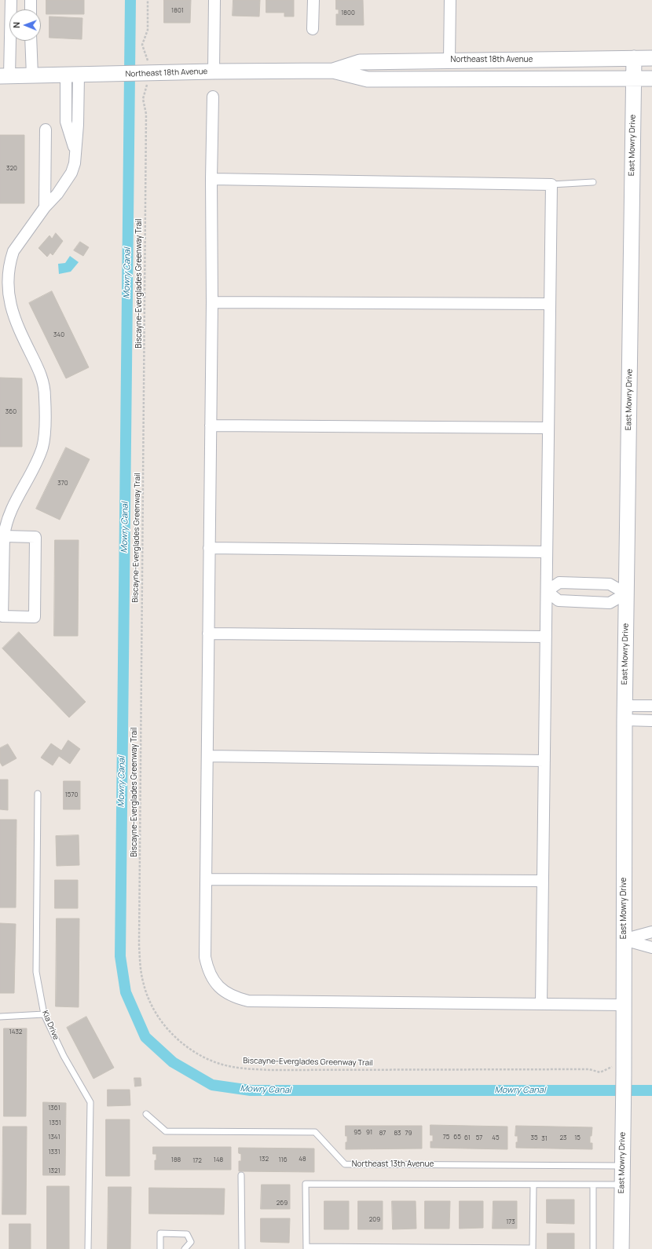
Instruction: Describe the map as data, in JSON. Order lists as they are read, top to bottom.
{
  "streets": {
    "street": ["Northeast 18th Avenue", "East Mowry Drive"],
    "lane": ["Kia Drive", "Northeast 13th Avenue"],
    "path": ["Biscayne-Everglades Greenway Trail"]
  },
  "crossings": [
    ["Northeast 18th Avenue", "East Mowry Drive"],
    ["Northeast 18th Avenue", "Biscayne-Everglades Greenway Trail"],
    ["East Mowry Drive", "Biscayne-Everglades Greenway Trail"],
    ["East Mowry Drive", "Northeast 13th Avenue"]
  ],
  "water": ["Mowry Canal"],
  "house_numbers": [
    "1801",
    "1800",
    "320",
    "340",
    "360",
    "370",
    "1570",
    "1432",
    "1361",
    "1351",
    "95",
    "91",
    "87",
    "83",
    "79",
    "1341",
    "75",
    "65",
    "61",
    "57",
    "45",
    "35",
    "23",
    "15",
    "31",
    "1331",
    "132",
    "48",
    "188",
    "148",
    "116",
    "172",
    "1321",
    "269",
    "209",
    "173"
  ],
  "north": "left"
}
